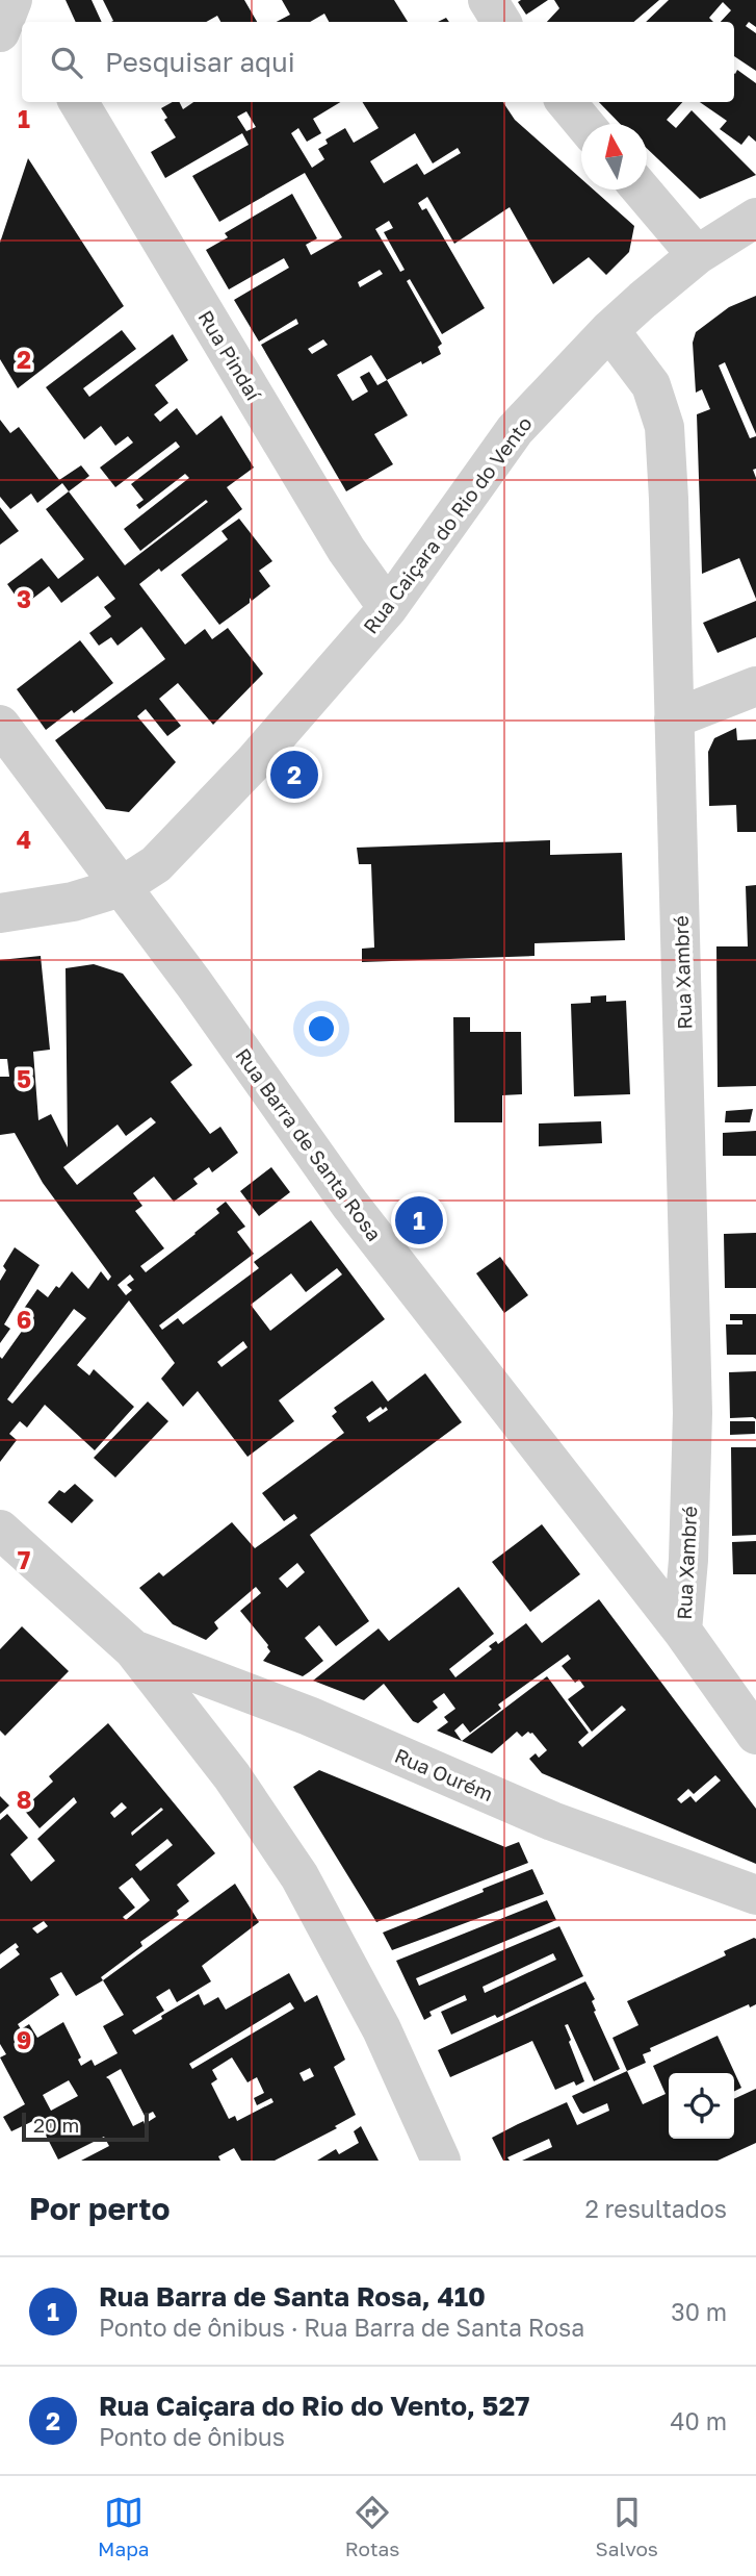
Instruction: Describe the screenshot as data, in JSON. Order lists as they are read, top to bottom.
{
  "streets": {
    "street": [
      "Rua Pindaí",
      "Rua Caiçara do Rio do Vento",
      "Rua Xambré",
      "Rua Barra de Santa Rosa",
      "Rua Ourém"
    ]
  },
  "crossings": [
    ["Rua Pindaí", "Rua Caiçara do Rio do Vento"],
    ["Rua Caiçara do Rio do Vento", "Rua Xambré"],
    ["Rua Caiçara do Rio do Vento", "Rua Barra de Santa Rosa"],
    ["Rua Xambré", "Rua Barra de Santa Rosa"]
  ],
  "scale_bar": "20 m",
  "north": "top",
  "page": {
    "search": "Pesquisar aqui",
    "pins": ["2", "1"],
    "scale": "20 m",
    "heading": ["Por perto", "2 resultados"],
    "list": [
      {
        "mark": "1",
        "name": "Rua Barra de Santa Rosa, 410",
        "note": "Ponto de ônibus · Rua Barra de Santa Rosa",
        "value": "30 m"
      },
      {
        "mark": "2",
        "name": "Rua Caiçara do Rio do Vento, 527",
        "note": "Ponto de ônibus",
        "value": "40 m"
      }
    ],
    "nav": ["Mapa", "Rotas", "Salvos"]
  },
  "grid": {
    "rows": [
      "1",
      "2",
      "3",
      "4",
      "5",
      "6",
      "7",
      "8",
      "9"
    ]
  }
}
